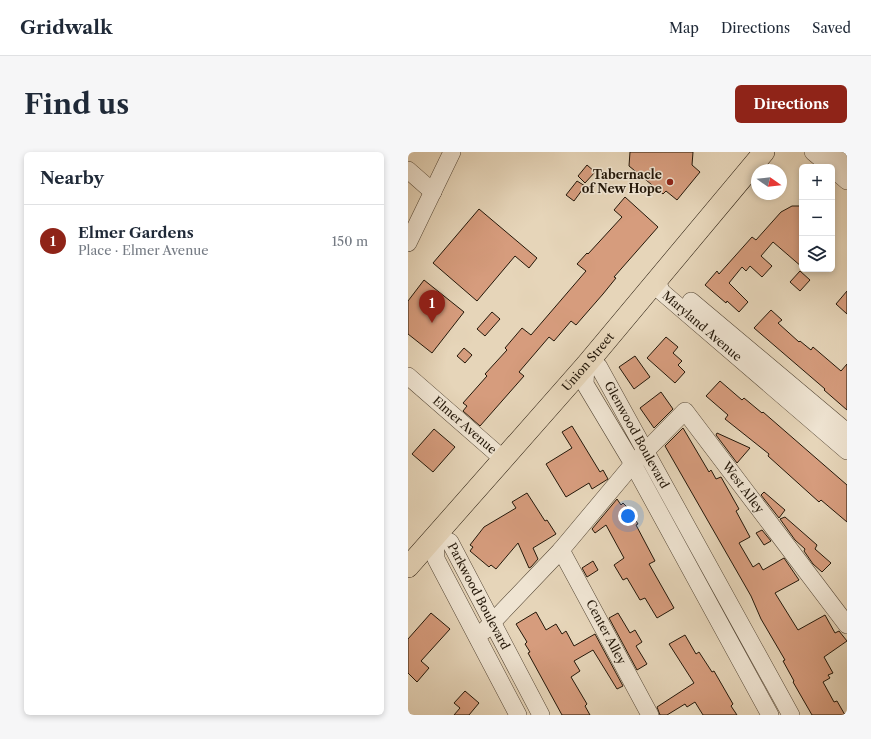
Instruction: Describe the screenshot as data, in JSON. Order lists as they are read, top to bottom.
{
  "streets": {
    "main road": ["Union Street"],
    "street": [
      "Maryland Avenue",
      "Elmer Avenue",
      "Glenwood Boulevard",
      "West Alley",
      "Parkwood Boulevard",
      "Center Alley"
    ]
  },
  "crossings": [
    ["Maryland Avenue", "Union Street"],
    ["Union Street", "Elmer Avenue"],
    ["Union Street", "Glenwood Boulevard"],
    ["Union Street", "Parkwood Boulevard"],
    ["Glenwood Boulevard", "West Alley"]
  ],
  "places": ["Tabernacle of New Hope"],
  "north": "right",
  "page": {
    "header": "Gridwalk",
    "nav": ["Map", "Directions", "Saved"],
    "buttons": "Directions",
    "title": "Find us",
    "heading": "Nearby",
    "map_buttons": ["+", "−"],
    "list": [
      {
        "mark": "1",
        "name": "Elmer Gardens",
        "note": "Place · Elmer Avenue",
        "value": "150 m"
      }
    ],
    "pins": "1"
  }
}
